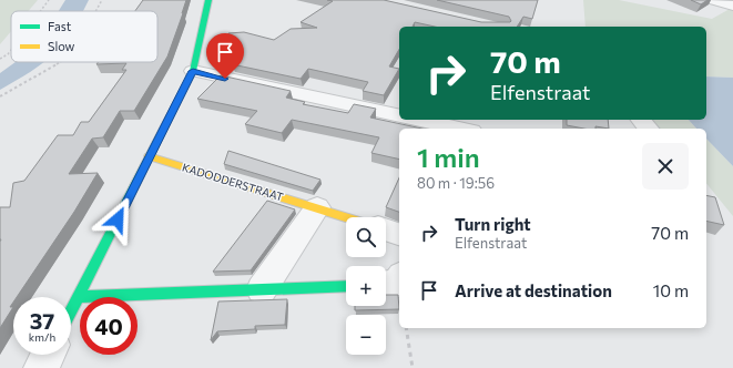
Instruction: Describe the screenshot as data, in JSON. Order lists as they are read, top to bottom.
{
  "streets": {
    "street": ["KADODDERSTRAAT"]
  },
  "legend": ["Fast", "Slow"],
  "page": {
    "turn": ["70 m", "Elfenstraat"],
    "heading": ["1 min", "80 m · 19:56"],
    "list": [
      {
        "name": "Turn right",
        "note": "Elfenstraat",
        "value": "70 m"
      },
      {
        "name": "Arrive at destination",
        "value": "10 m"
      }
    ],
    "map_buttons": ["+", "−"],
    "speed": "37 km/h",
    "limit": "40"
  }
}
